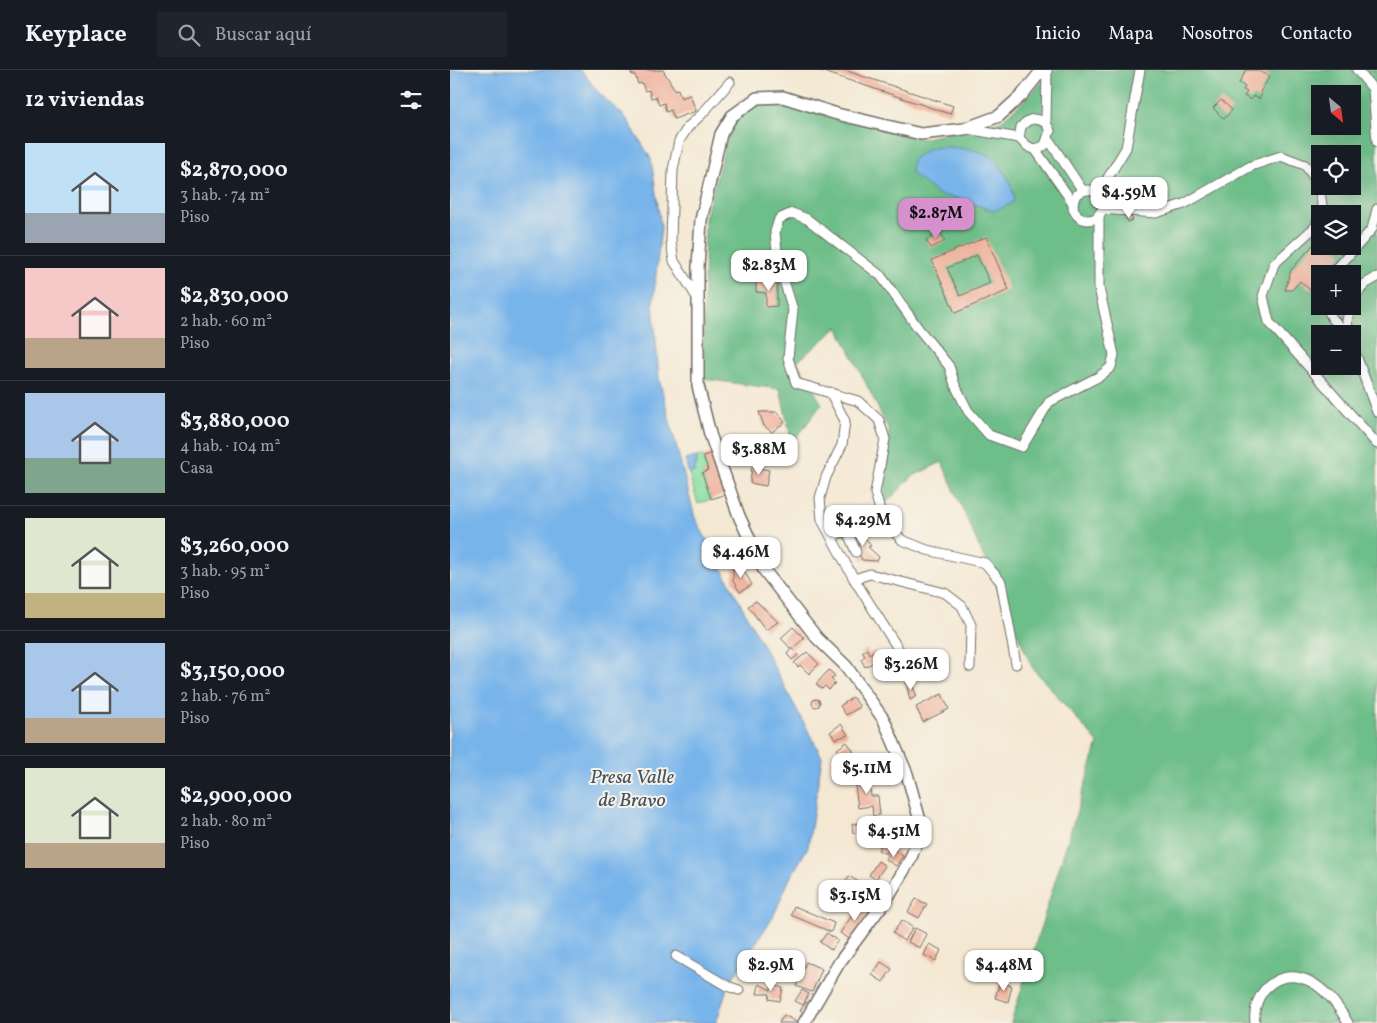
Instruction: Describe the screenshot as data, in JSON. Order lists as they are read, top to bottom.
{
  "water": ["Presa Valle de Bravo"],
  "north": "bottom right",
  "page": {
    "header": "Keyplace",
    "search": "Buscar aquí",
    "nav": [
      "Inicio",
      "Mapa",
      "Nosotros",
      "Contacto"
    ],
    "heading": "12 viviendas",
    "map_buttons": ["+", "−"],
    "list": [
      {
        "name": "$2,870,000",
        "note": "3 hab. · 74 m² · Piso"
      },
      {
        "name": "$2,830,000",
        "note": "2 hab. · 60 m² · Piso"
      },
      {
        "name": "$3,880,000",
        "note": "4 hab. · 104 m² · Casa"
      },
      {
        "name": "$3,260,000",
        "note": "3 hab. · 95 m² · Piso"
      },
      {
        "name": "$3,150,000",
        "note": "2 hab. · 76 m² · Piso"
      },
      {
        "name": "$2,900,000",
        "note": "2 hab. · 80 m² · Piso"
      }
    ],
    "price": [
      "$4.59M",
      "$2.87M",
      "$2.83M",
      "$3.88M",
      "$4.29M",
      "$4.46M",
      "$3.26M",
      "$5.11M",
      "$4.51M",
      "$3.15M",
      "$2.9M",
      "$4.48M"
    ]
  }
}
